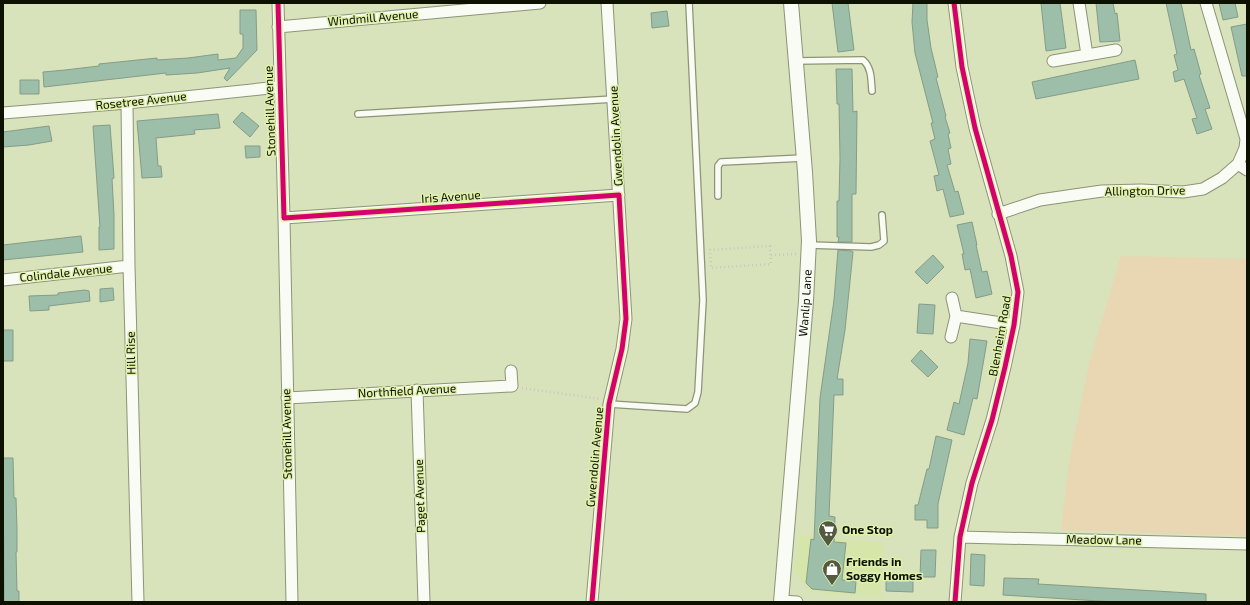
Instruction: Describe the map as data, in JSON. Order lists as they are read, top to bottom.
{
  "streets": {
    "street": [
      "Windmill Avenue",
      "Rosetree Avenue",
      "Stonehill Avenue",
      "Gwendolin Avenue",
      "Allington Drive",
      "Iris Avenue",
      "Colindale Avenue",
      "Wanlip Lane",
      "Blenheim Road",
      "Hill Rise",
      "Northfield Avenue",
      "Paget Avenue",
      "Meadow Lane"
    ]
  },
  "crossings": [
    ["Windmill Avenue", "Stonehill Avenue"],
    ["Rosetree Avenue", "Stonehill Avenue"],
    ["Rosetree Avenue", "Hill Rise"],
    ["Stonehill Avenue", "Iris Avenue"],
    ["Stonehill Avenue", "Northfield Avenue"],
    ["Gwendolin Avenue", "Iris Avenue"],
    ["Allington Drive", "Blenheim Road"],
    ["Colindale Avenue", "Hill Rise"],
    ["Blenheim Road", "Meadow Lane"],
    ["Northfield Avenue", "Paget Avenue"]
  ],
  "places": {
    "supermarket": ["One Stop"],
    "shop": ["Friends in Soggy Homes"]
  }
}
